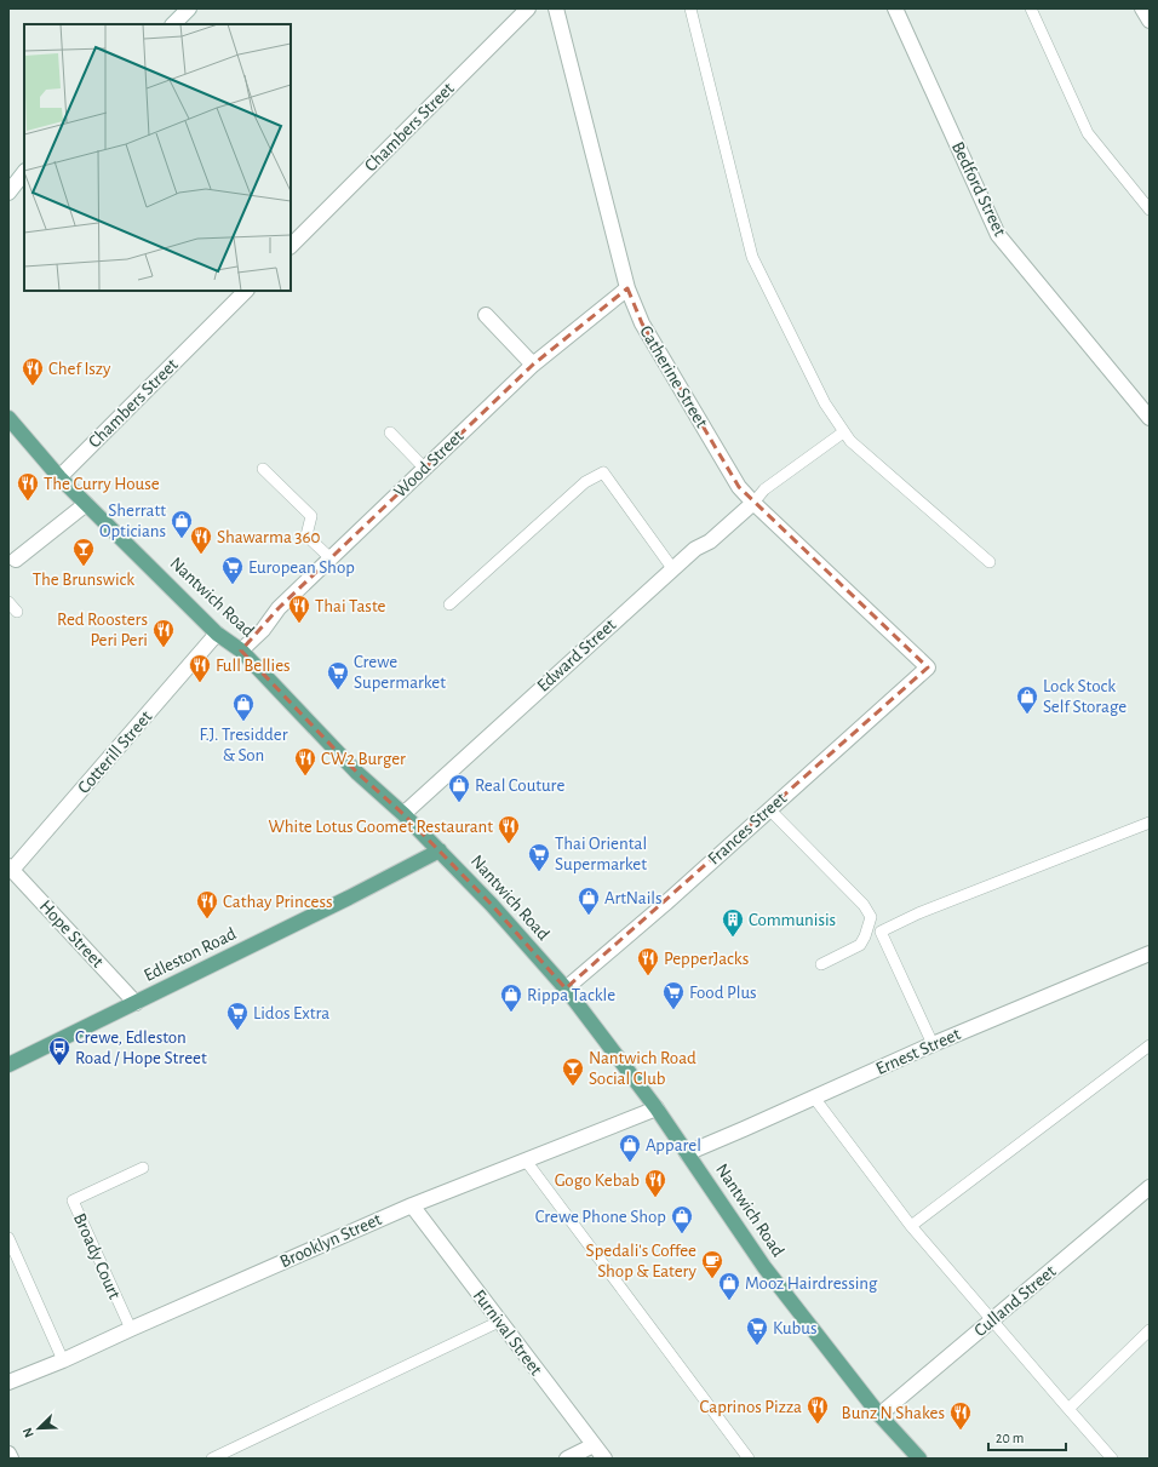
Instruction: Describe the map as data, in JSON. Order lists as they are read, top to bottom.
{
  "streets": {
    "main road": ["Nantwich Road", "Edleston Road"],
    "street": [
      "Chambers Street",
      "Bedford Street",
      "Catherine Street",
      "Wood Street",
      "Edward Street",
      "Cotterill Street",
      "Frances Street",
      "Hope Street",
      "Ernest Street",
      "Brooklyn Street",
      "Culland Street",
      "Furnival Street"
    ],
    "lane": ["Broady Court"]
  },
  "crossings": [
    ["Chambers Street", "Nantwich Road"],
    ["Catherine Street", "Wood Street"],
    ["Catherine Street", "Edward Street"],
    ["Catherine Street", "Frances Street"],
    ["Wood Street", "Nantwich Road"],
    ["Nantwich Road", "Edward Street"],
    ["Nantwich Road", "Cotterill Street"],
    ["Nantwich Road", "Frances Street"],
    ["Nantwich Road", "Edleston Road"],
    ["Nantwich Road", "Ernest Street"],
    ["Nantwich Road", "Brooklyn Street"],
    ["Nantwich Road", "Culland Street"],
    ["Cotterill Street", "Hope Street"],
    ["Hope Street", "Edleston Road"],
    ["Brooklyn Street", "Broady Court"],
    ["Brooklyn Street", "Furnival Street"]
  ],
  "places": {
    "restaurant": [
      "Chef Iszy",
      "The Curry House",
      "Shawarma 360",
      "Thai Taste",
      "Red Roosters Peri Peri",
      "Full Bellies",
      "CW2 Burger",
      "White Lotus Goomet Restaurant",
      "Cathay Princess",
      "PepperJacks",
      "Gogo Kebab",
      "Caprinos Pizza",
      "Bunz N Shakes"
    ],
    "shop": [
      "Sherratt Opticians",
      "Lock Stock Self Storage",
      "F.J. Tresidder & Son",
      "Real Couture",
      "ArtNails",
      "Rippa Tackle",
      "Apparel",
      "Crewe Phone Shop",
      "Mooz Hairdressing"
    ],
    "bar": ["The Brunswick", "Nantwich Road Social Club"],
    "supermarket": [
      "European Shop",
      "Crewe Supermarket",
      "Thai Oriental Supermarket",
      "Food Plus",
      "Lidos Extra",
      "Kubus"
    ],
    "building": ["Communisis"],
    "bus stop": ["Crewe, Edleston Road / Hope Street"],
    "cafe": ["Spedali's Coffee Shop & Eatery"]
  },
  "scale_bar": "20 m",
  "north": "bottom left"
}
